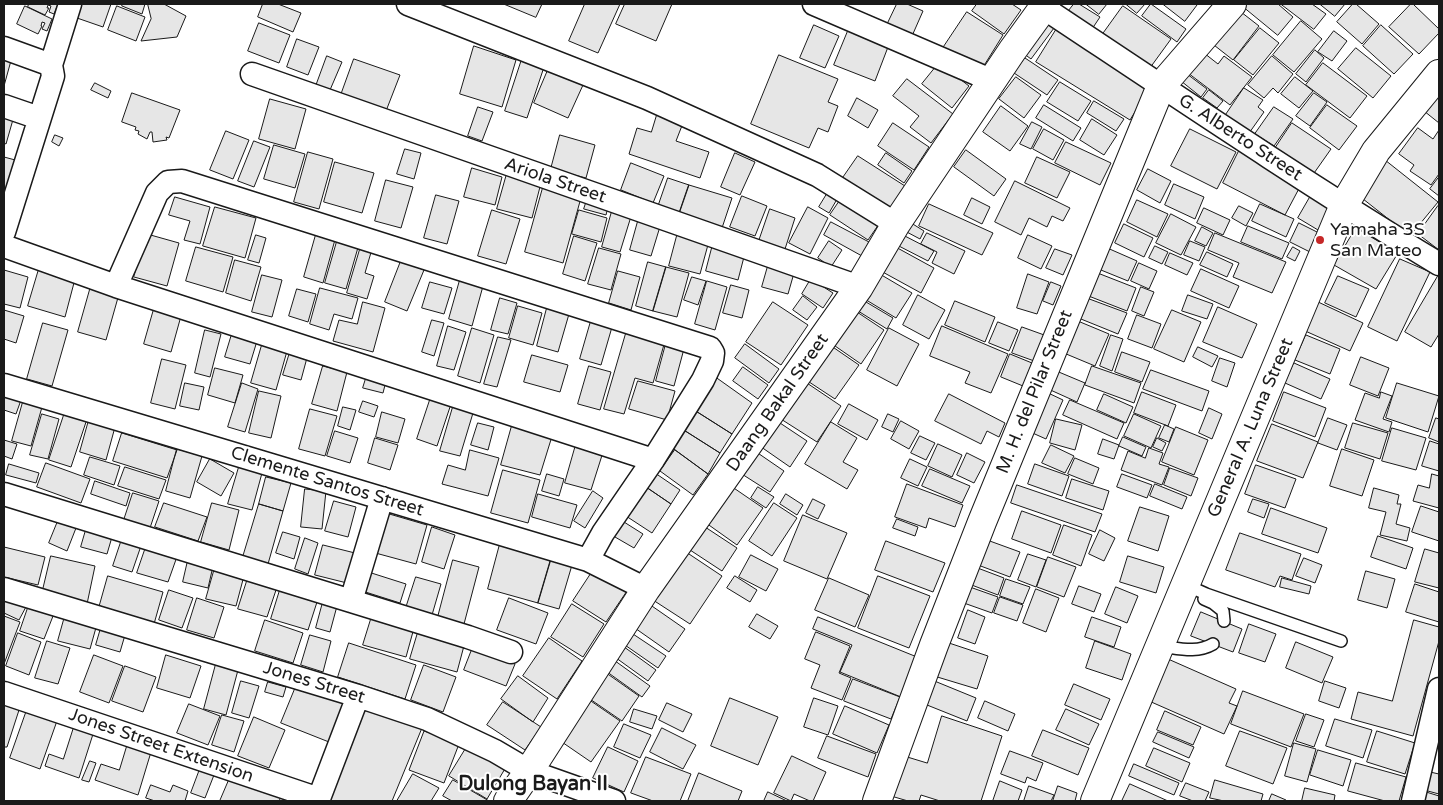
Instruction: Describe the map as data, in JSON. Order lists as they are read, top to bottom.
{
  "streets": {
    "street": [
      "G. Alberto Street",
      "Ariola Street",
      "M. H. del Pilar Street",
      "Daang Bakal Street",
      "General A. Luna Street",
      "Clemente Santos Street",
      "Jones Street",
      "Jones Street Extension"
    ]
  },
  "crossings": [
    ["G. Alberto Street", "M. H. del Pilar Street"],
    ["G. Alberto Street", "Daang Bakal Street"],
    ["G. Alberto Street", "General A. Luna Street"],
    ["Ariola Street", "Daang Bakal Street"],
    ["Daang Bakal Street", "Clemente Santos Street"],
    ["Daang Bakal Street", "Jones Street"]
  ],
  "districts": ["Dulong Bayan II"],
  "places": ["Yamaha 3S San Mateo"]
}
